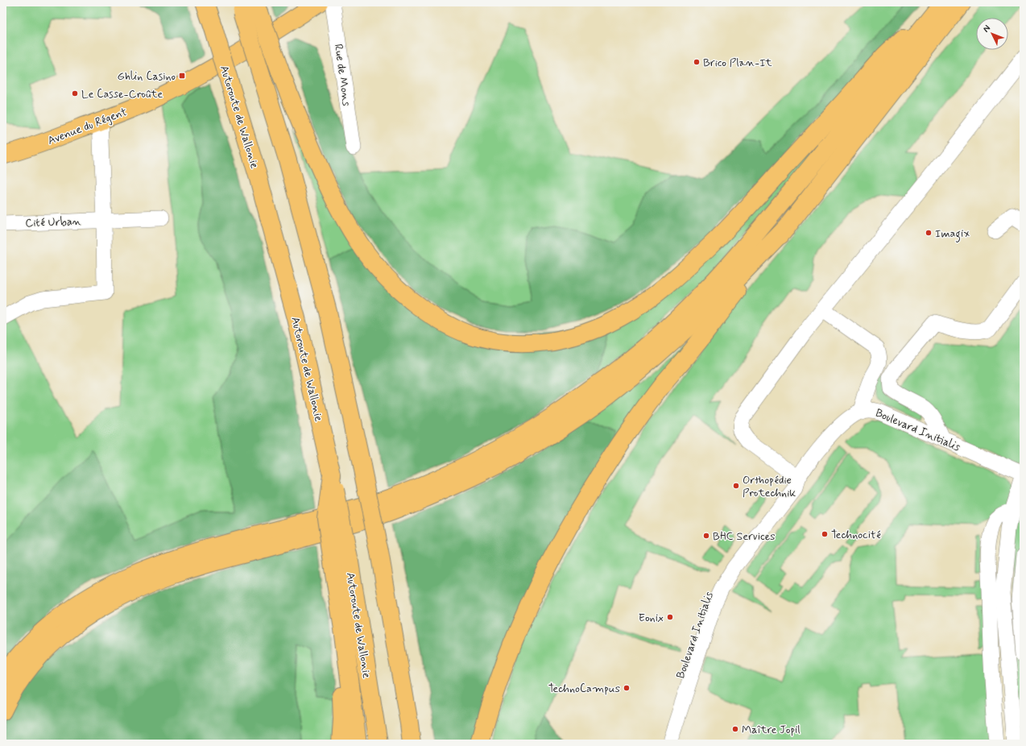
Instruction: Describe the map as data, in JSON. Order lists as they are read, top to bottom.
{
  "streets": {
    "main road": ["Autoroute de Wallonie", "Avenue du Régent"],
    "street": ["Rue de Mons", "Cité Urban", "Boulevard Initialis"]
  },
  "places": {
    "other": [
      "Brico Plan-It",
      "Le Casse-Croûte",
      "Imagix",
      "Orthopédie Protechnik",
      "Technocité",
      "BHC Services",
      "Eonix",
      "TechnoCampus",
      "Maître Jopil"
    ],
    "transit": ["Ghlin Casino"]
  },
  "north": "top left"
}
